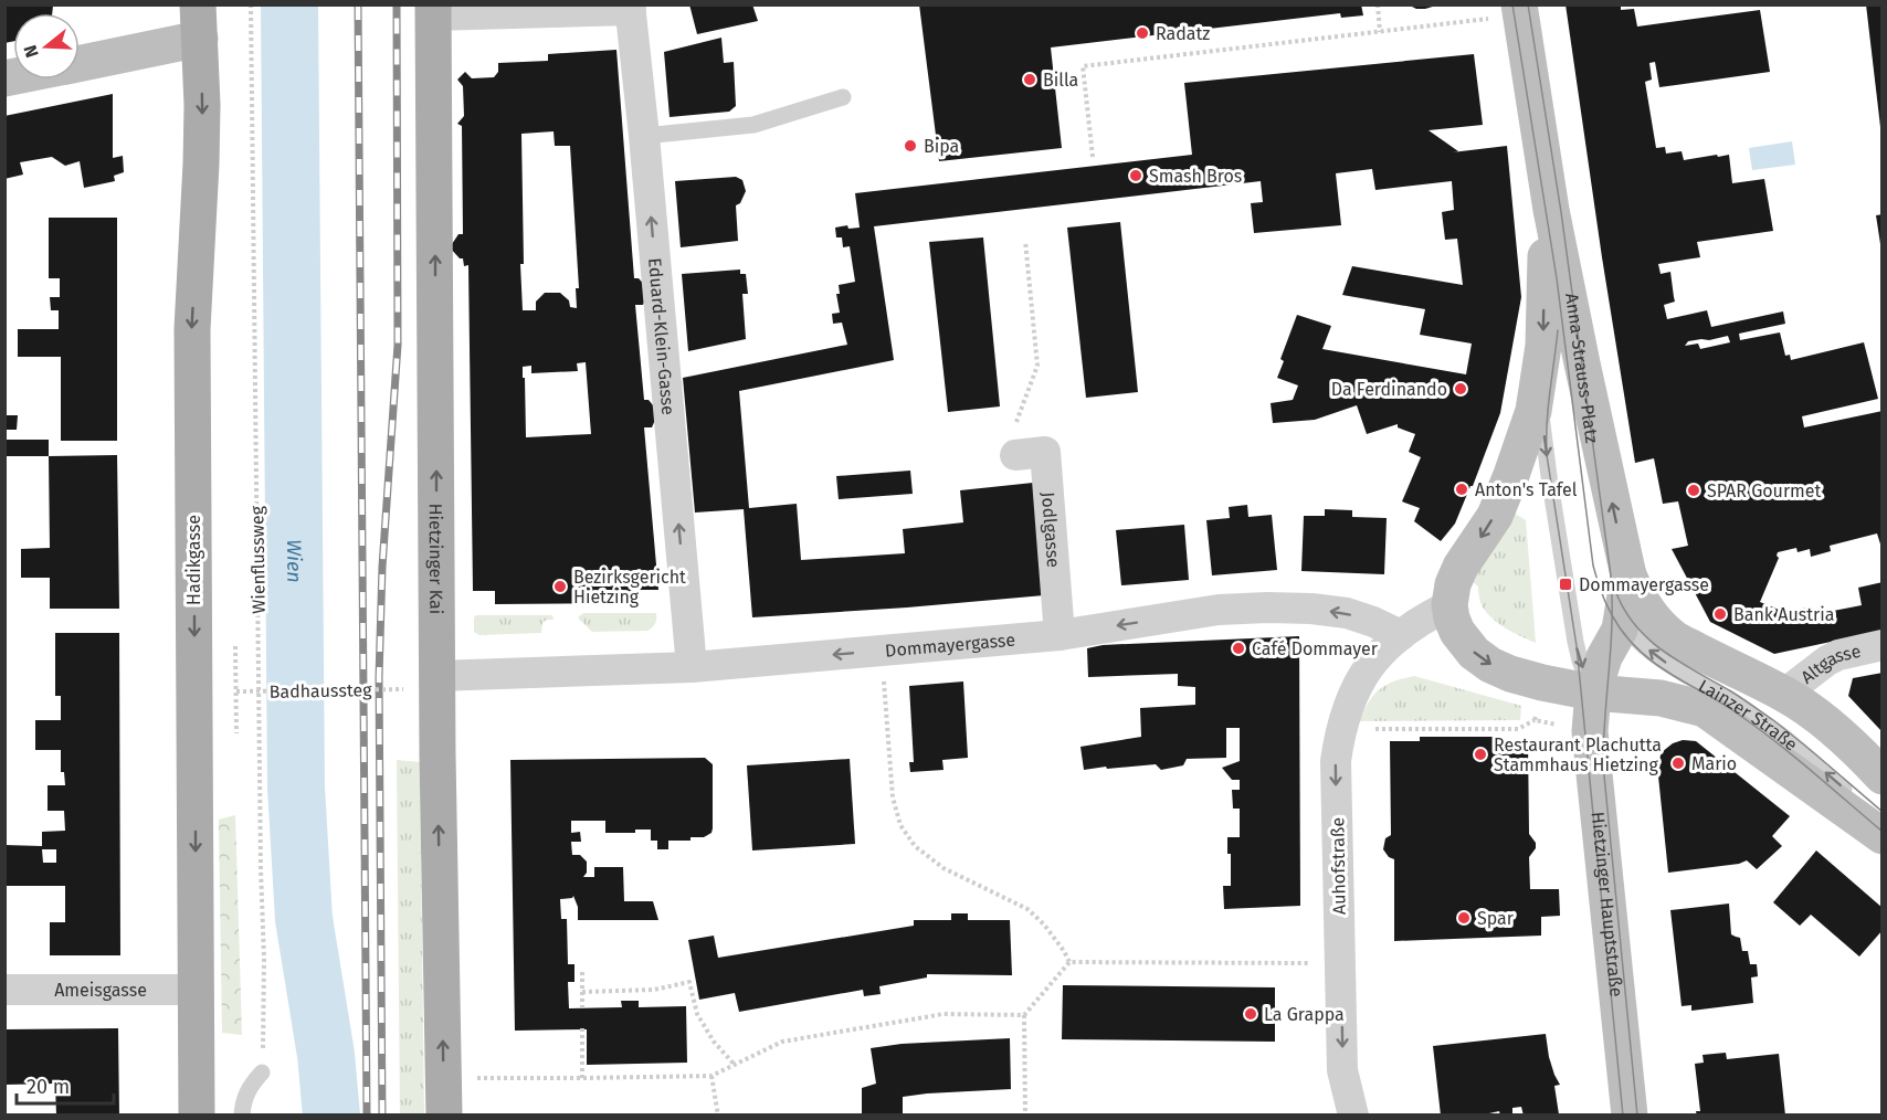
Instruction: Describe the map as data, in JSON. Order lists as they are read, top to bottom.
{
  "streets": {
    "main road": [
      "Anna-Strauss-Platz",
      "Hadikgasse",
      "Hietzinger Kai",
      "Lainzer Straße",
      "Hietzinger Hauptstraße"
    ],
    "street": [
      "Eduard-Klein-Gasse",
      "Jodlgasse",
      "Dommayergasse",
      "Altgasse",
      "Auhofstraße",
      "Ameisgasse"
    ],
    "path": ["Wienflussweg", "Badhaussteg"]
  },
  "crossings": [
    ["Eduard-Klein-Gasse", "Dommayergasse"],
    ["Anna-Strauss-Platz", "Lainzer Straße"],
    ["Anna-Strauss-Platz", "Hietzinger Hauptstraße"],
    ["Jodlgasse", "Dommayergasse"],
    ["Hadikgasse", "Ameisgasse"],
    ["Hietzinger Kai", "Dommayergasse"],
    ["Dommayergasse", "Auhofstraße"],
    ["Altgasse", "Lainzer Straße"],
    ["Lainzer Straße", "Hietzinger Hauptstraße"]
  ],
  "one_way": [
    "Eduard-Klein-Gasse",
    "Hadikgasse",
    "Hietzinger Kai",
    "Dommayergasse",
    "Auhofstraße"
  ],
  "water": ["Wien"],
  "places": {
    "other": [
      "Radatz",
      "Billa",
      "Bipa",
      "Smash Bros",
      "Da Ferdinando",
      "Anton's Tafel",
      "SPAR Gourmet",
      "Bezirksgericht Hietzing",
      "Bank Austria",
      "Café Dommayer",
      "Restaurant Plachutta Stammhaus Hietzing",
      "Mario",
      "Spar",
      "La Grappa"
    ],
    "transit": ["Dommayergasse"]
  },
  "scale_bar": "20 m",
  "north": "left"
}
